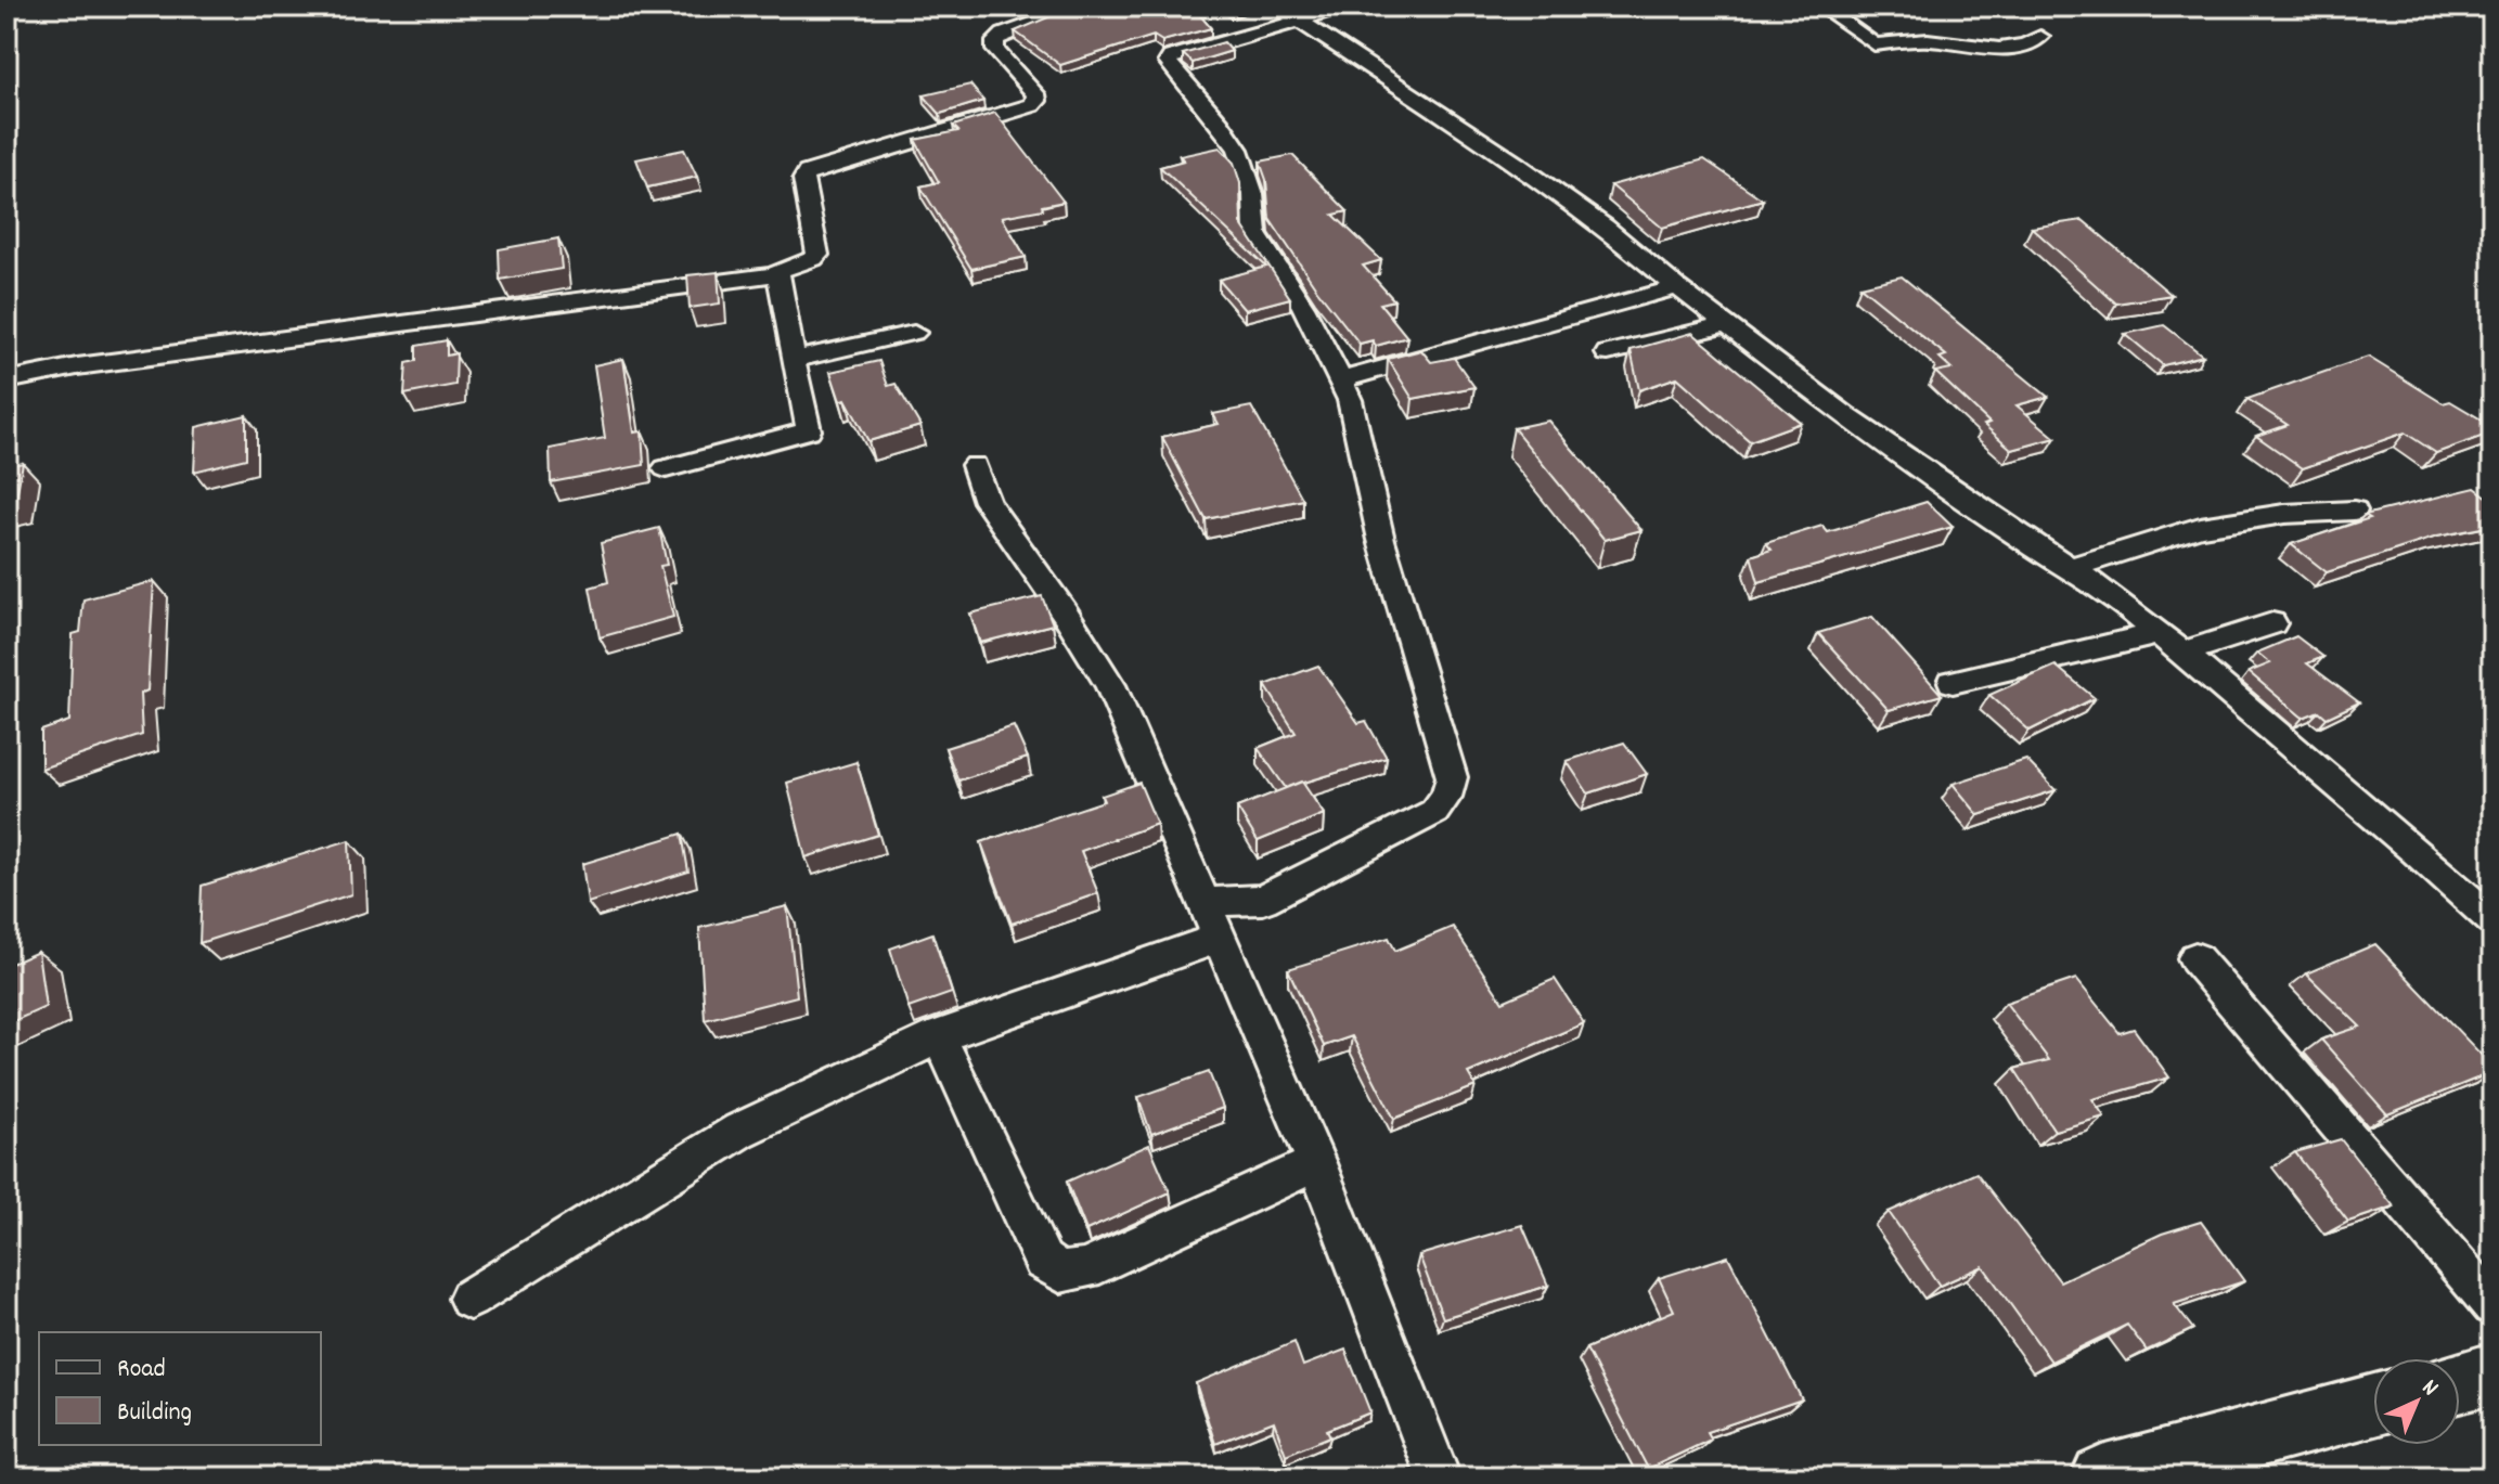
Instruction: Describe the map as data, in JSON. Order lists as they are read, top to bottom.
{
  "legend": ["Road", "Building"],
  "north": "top right"
}
